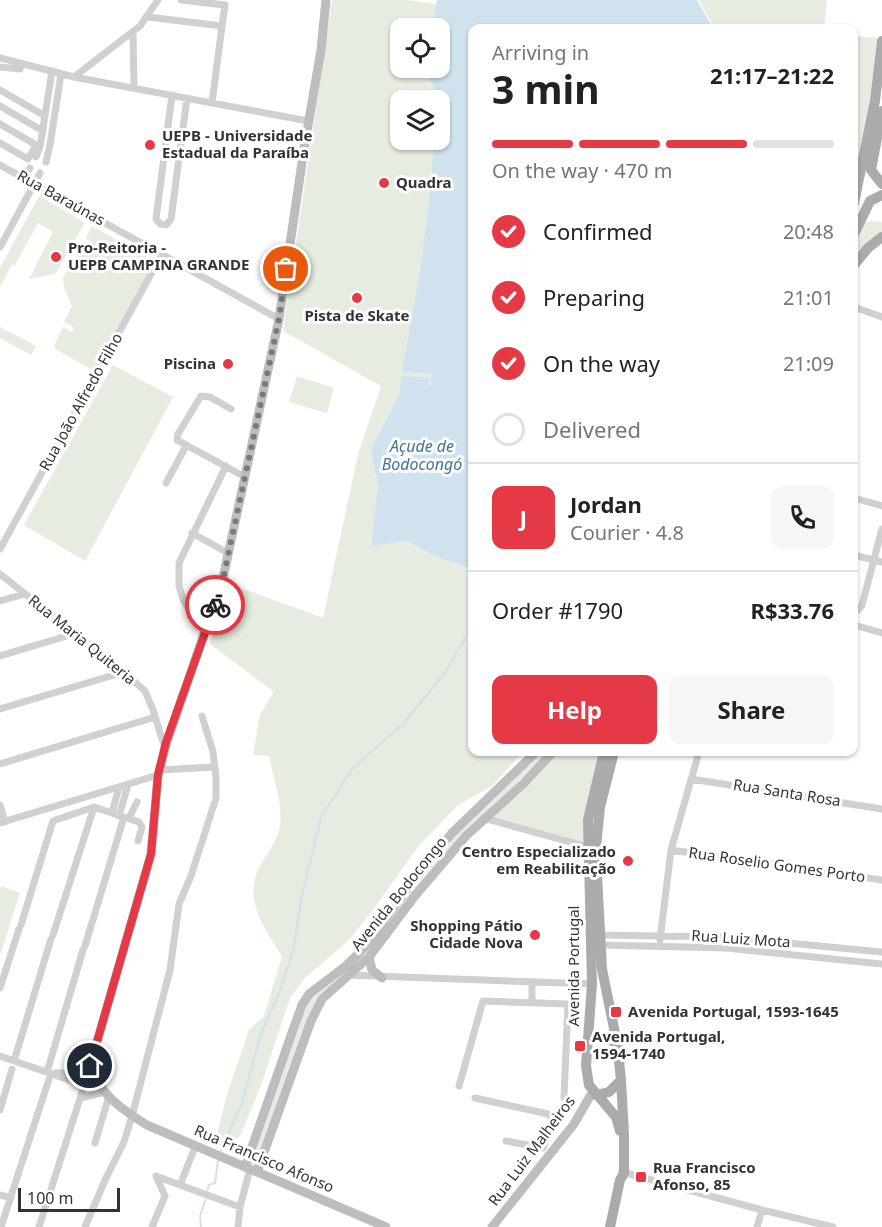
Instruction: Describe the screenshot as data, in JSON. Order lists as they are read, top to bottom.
{
  "streets": {
    "main road": ["Avenida Portugal"],
    "street": [
      "Rua Baraúnas",
      "Rua João Alfredo Filho",
      "Rua Maria Quiteria",
      "Rua Santa Rosa",
      "Rua Roselio Gomes Porto",
      "Avenida Bodocongo",
      "Rua Luiz Mota",
      "Rua Luiz Malheiros",
      "Rua Francisco Afonso"
    ]
  },
  "crossings": [
    ["Rua Baraúnas", "Rua João Alfredo Filho"],
    ["Avenida Bodocongo", "Rua Francisco Afonso"],
    ["Rua Luiz Mota", "Avenida Portugal"],
    ["Avenida Portugal", "Rua Luiz Malheiros"]
  ],
  "water": ["Açude de Bodocongó"],
  "places": {
    "other": [
      "UEPB - Universidade Estadual da Paraíba",
      "Quadra",
      "Pro-Reitoria - UEPB CAMPINA GRANDE",
      "Pista de Skate",
      "Piscina",
      "Centro Especializado em Reabilitação",
      "Shopping Pátio Cidade Nova"
    ],
    "transit": ["Avenida Portugal, 1593-1645", "Avenida Portugal, 1594-1740", "Rua Francisco Afonso, 85"]
  },
  "scale_bar": "100 m",
  "page": {
    "heading": ["3 min", "Arriving in", "21:17–21:22"],
    "panel": [
      "Jordan",
      "Courier · 4.8",
      "Order #1790",
      "R$33.76"
    ],
    "bar": "On the way · 470 m",
    "list": [
      ["Confirmed", "20:48"],
      ["Preparing", "21:01"],
      ["On the way", "21:09"],
      "Delivered"
    ],
    "round": "J",
    "buttons": ["Help", "Share"],
    "scale": "100 m"
  }
}
